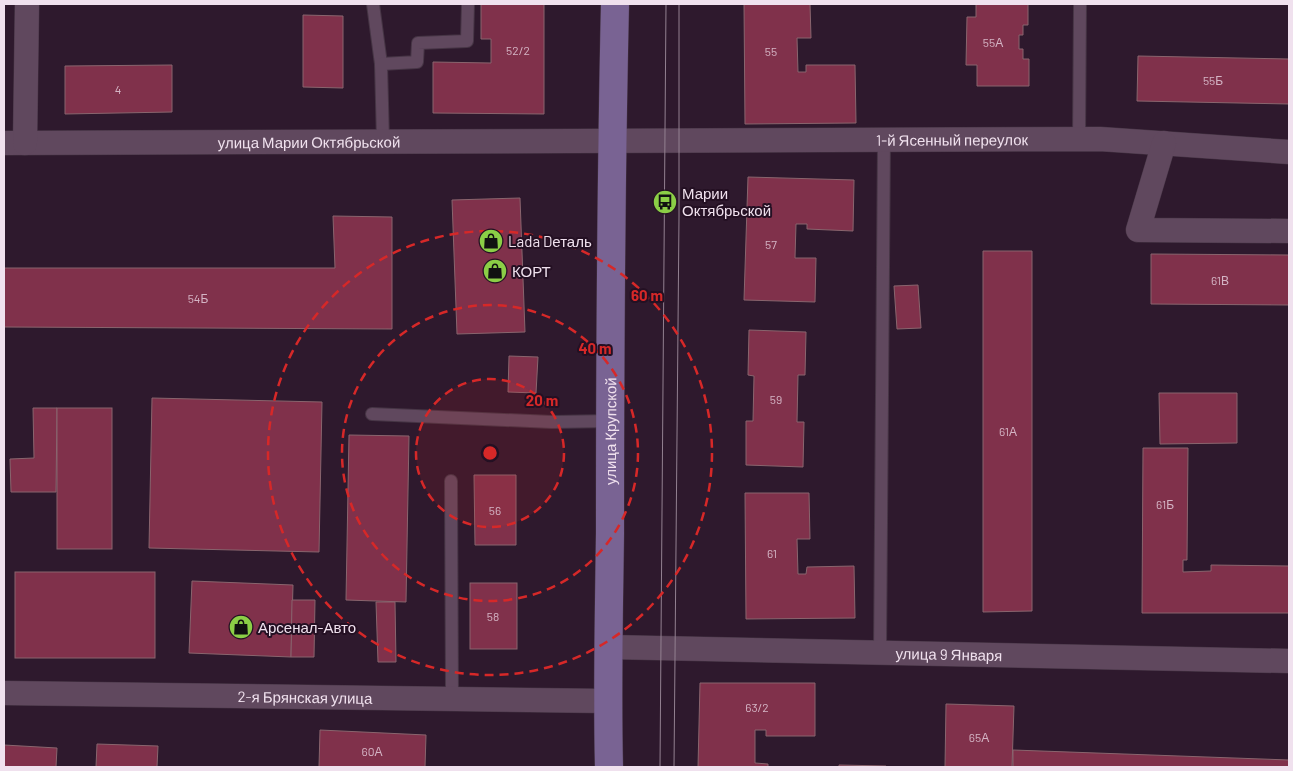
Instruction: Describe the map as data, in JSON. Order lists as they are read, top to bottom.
{
  "streets": {
    "main road": ["улица Крупской"],
    "street": [
      "1-й Ясенный переулок",
      "улица Марии Октябрьской",
      "улица 9 Января",
      "2-я Брянская улица"
    ]
  },
  "crossings": [
    ["1-й Ясенный переулок", "улица Марии Октябрьской"],
    ["1-й Ясенный переулок", "улица Крупской"],
    ["улица Марии Октябрьской", "улица Крупской"],
    ["улица Крупской", "улица 9 Января"],
    ["улица Крупской", "2-я Брянская улица"]
  ],
  "places": {
    "bus stop": ["Марии Октябрьской"],
    "shop": ["Lada Dеталь", "КОРТ", "Арсенал-Авто"]
  },
  "house_numbers": [
    "55А",
    "52/2",
    "55",
    "55Б",
    "4",
    "57",
    "61В",
    "54Б",
    "59",
    "61А",
    "61Б",
    "56",
    "61",
    "58",
    "63/2",
    "65А",
    "60А"
  ],
  "rings": ["60 m", "40 m", "20 m"]
}
